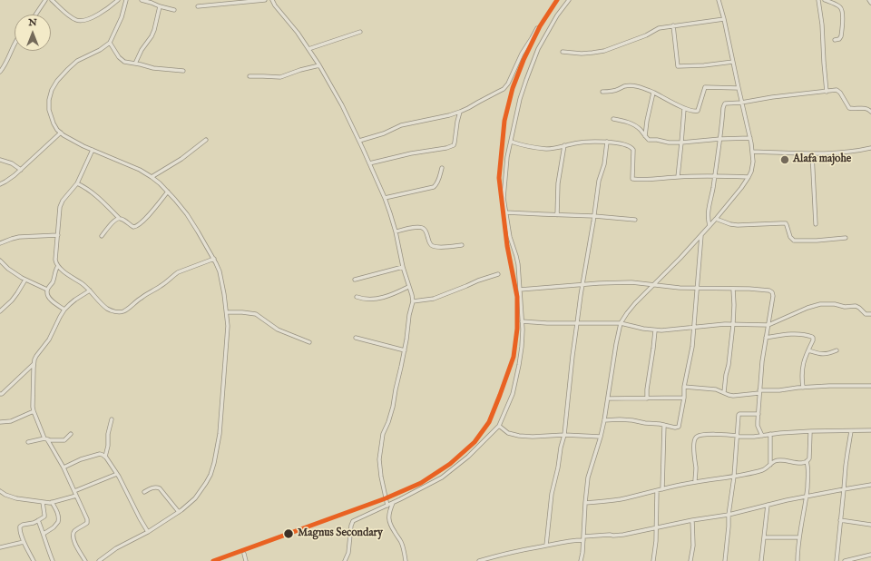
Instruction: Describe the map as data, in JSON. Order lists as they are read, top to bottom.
{
  "places": ["Alafa majohe", "Magnus Secondary"],
  "north": "top"
}
